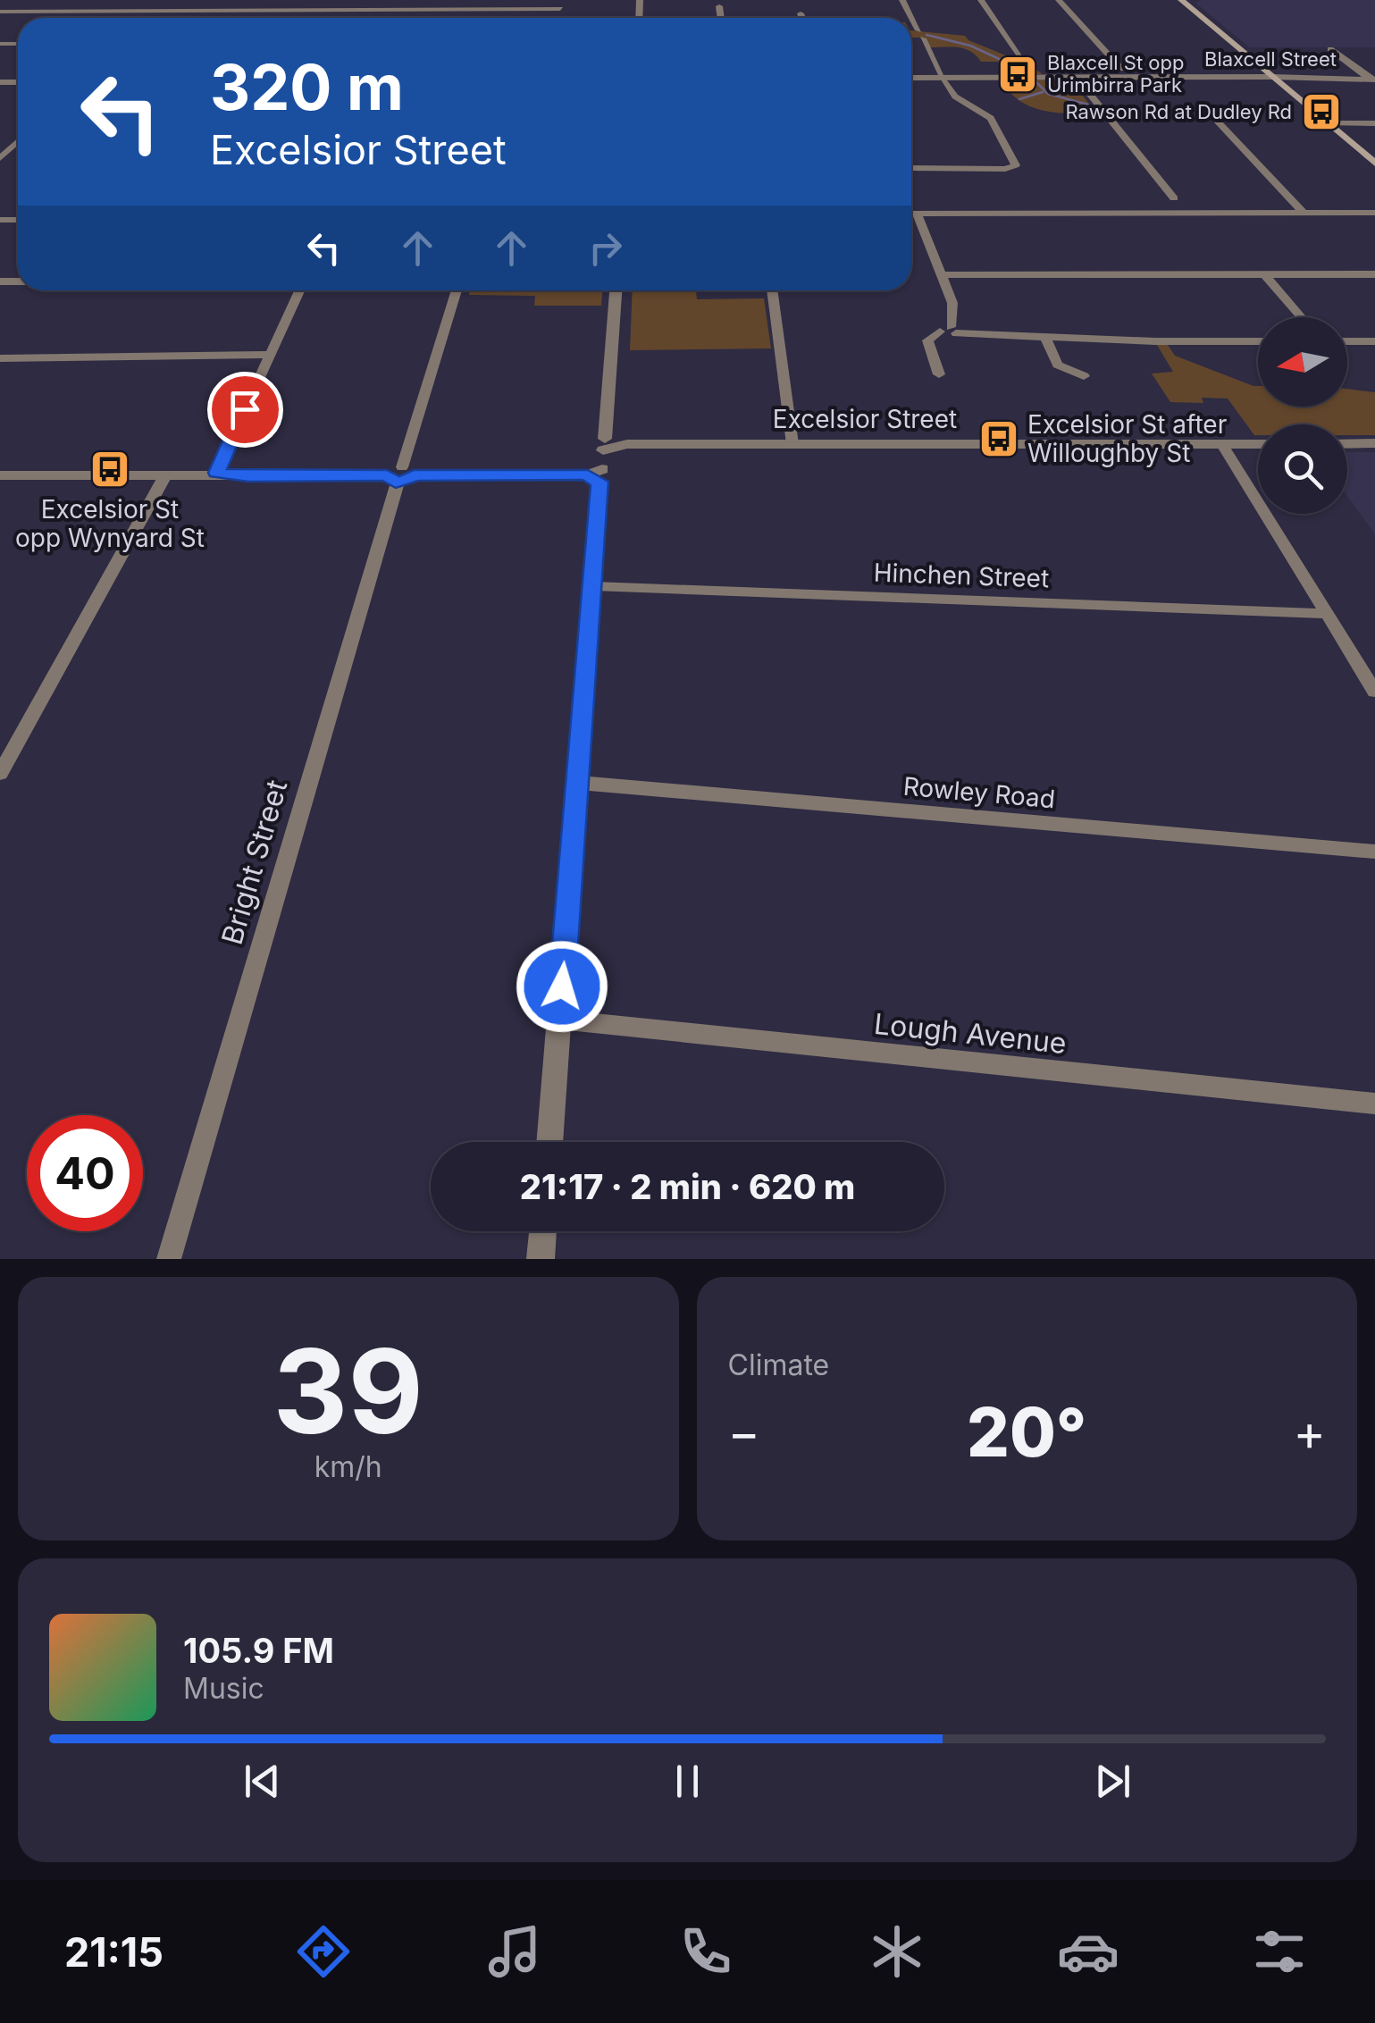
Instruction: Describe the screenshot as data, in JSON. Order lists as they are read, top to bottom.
{
  "streets": {
    "street": [
      "Blaxcell Street",
      "Excelsior Street",
      "Hinchen Street",
      "Rowley Road",
      "Bright Street",
      "Lough Avenue"
    ]
  },
  "places": {
    "bus stop": [
      "Blaxcell St opp Urimbirra Park",
      "Rawson Rd at Dudley Rd",
      "Excelsior St after Willoughby St",
      "Excelsior St opp Wynyard St"
    ]
  },
  "north": "left",
  "page": {
    "turn": ["320 m", "Excelsior Street"],
    "limit": "40",
    "trip": "21:17 · 2 min · 620 m",
    "tile": [
      ["39", "km/h"],
      "Climate"
    ],
    "heat": ["−", "20°", "+"],
    "song": ["105.9 FM", "Music"],
    "tabs": "21:15"
  }
}
